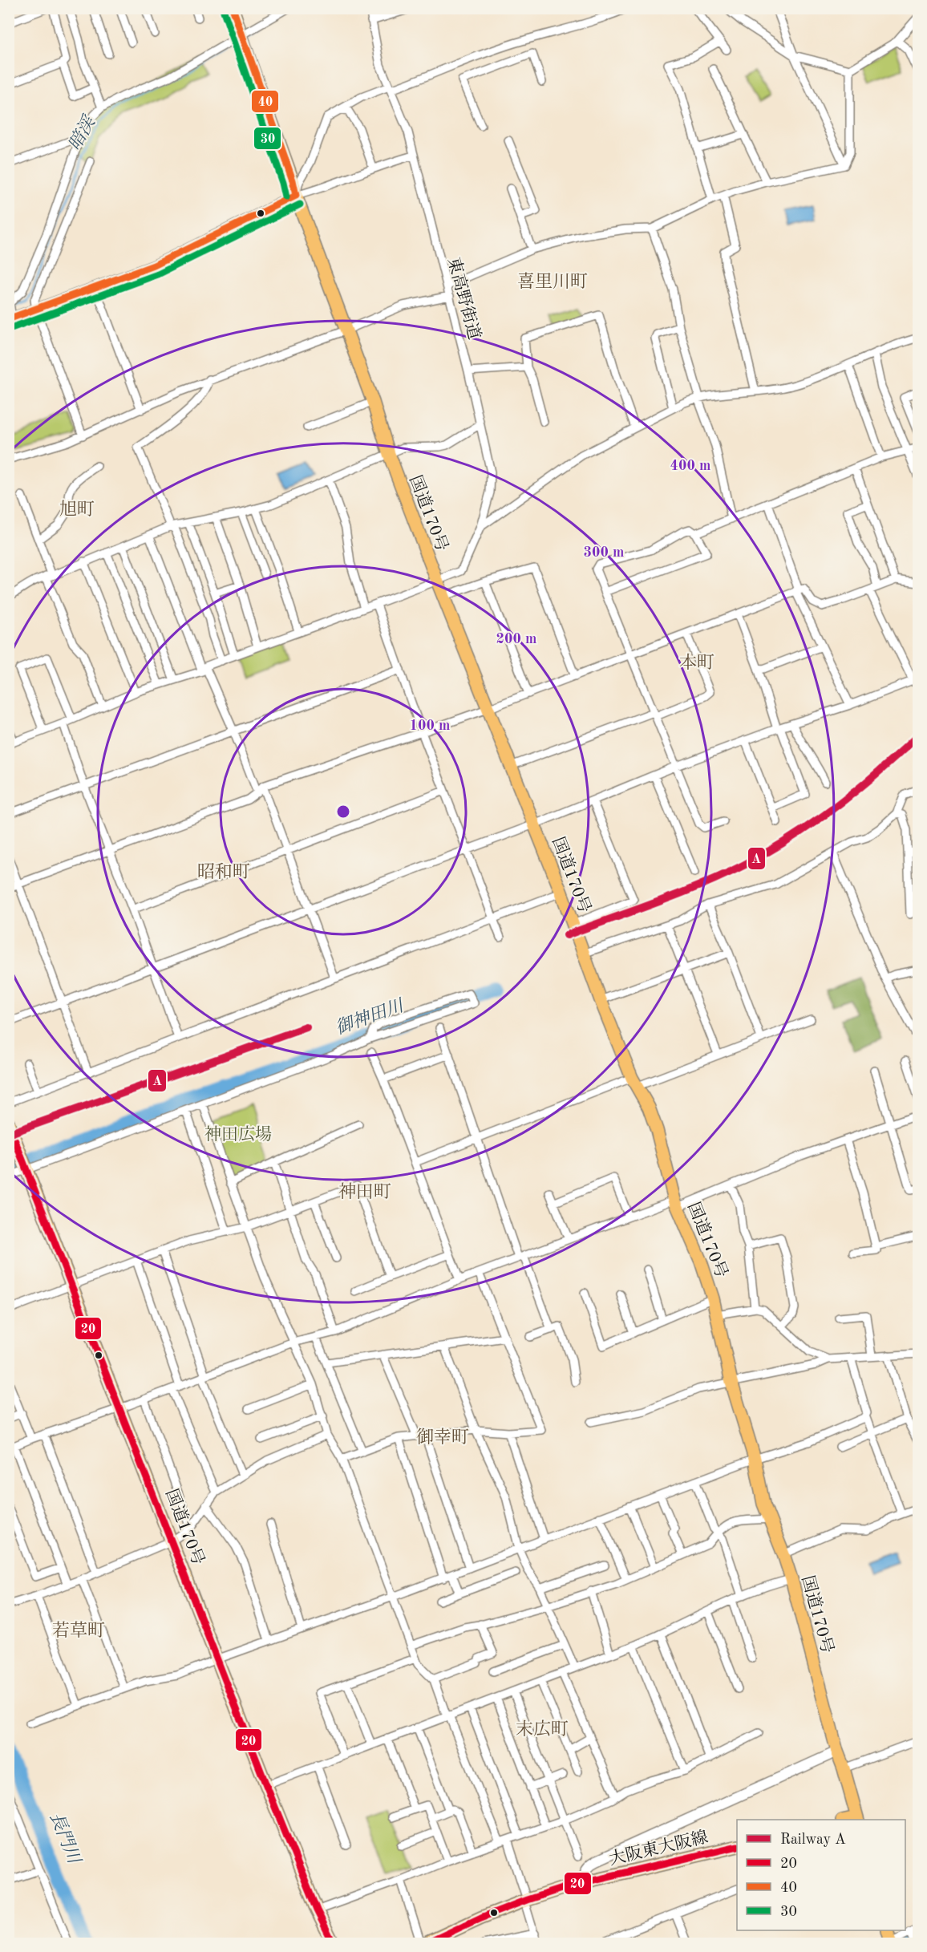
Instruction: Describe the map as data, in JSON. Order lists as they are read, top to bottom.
{
  "streets": {
    "main road": ["国道170号", "大阪東大阪線"],
    "street": ["東高野街道"]
  },
  "crossings": [
    ["東高野街道", "国道170号"]
  ],
  "districts": [
    "喜里川町",
    "旭町",
    "本町",
    "昭和町",
    "神田町",
    "御幸町",
    "若草町",
    "末広町"
  ],
  "water": ["暗渓", "御神田川", "長門川"],
  "parks": ["神田広場"],
  "lines": [
    "transit line 40",
    "transit line 30",
    "rail line A",
    "transit line 20"
  ],
  "legend": [
    "Railway A",
    "20",
    "40",
    "30"
  ],
  "rings": [
    "400 m",
    "300 m",
    "200 m",
    "100 m"
  ]
}
